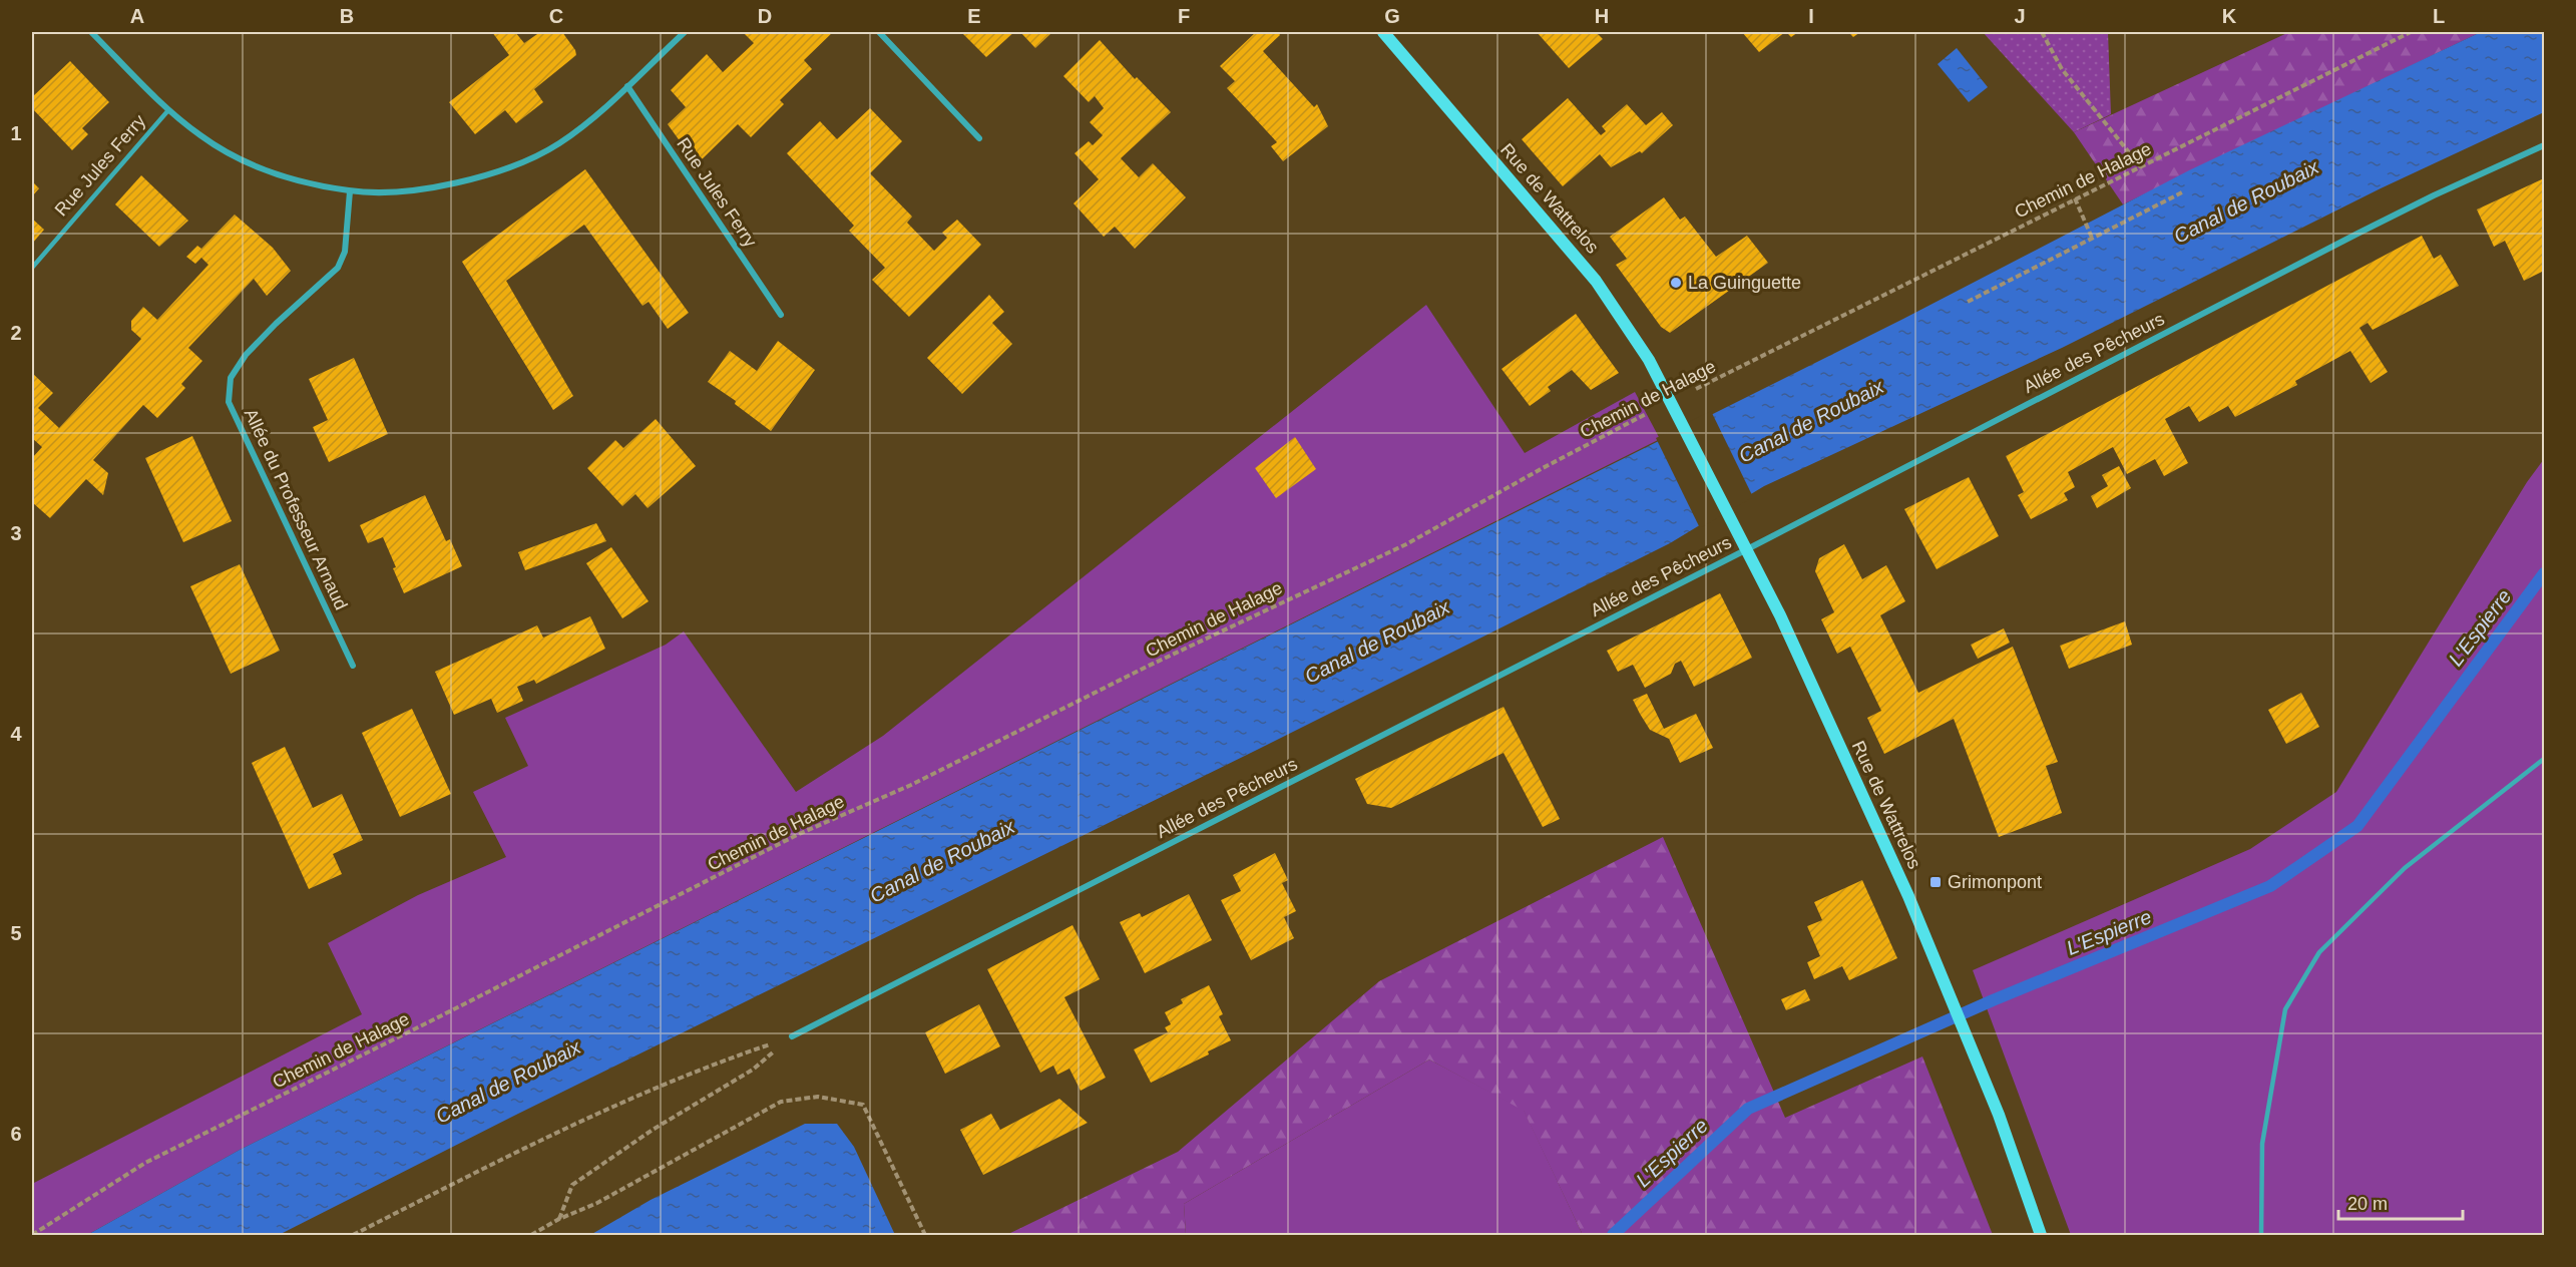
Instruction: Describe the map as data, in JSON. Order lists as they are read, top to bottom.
{
  "streets": {
    "street": [
      "Rue Jules Ferry",
      "Rue de Wattrelos",
      "Allée des Pêcheurs",
      "Allée du Professeur Arnaud"
    ],
    "path": ["Chemin de Halage"]
  },
  "crossings": [
    ["Rue Jules Ferry", "Allée du Professeur Arnaud"],
    ["Chemin de Halage", "Rue de Wattrelos"],
    ["Rue de Wattrelos", "Allée des Pêcheurs"]
  ],
  "water": ["Canal de Roubaix", "L'Espierre"],
  "places": {
    "other": ["La Guinguette"],
    "transit": ["Grimonpont"]
  },
  "scale_bar": "20 m",
  "grid": {
    "columns": [
      "A",
      "B",
      "C",
      "D",
      "E",
      "F",
      "G",
      "H",
      "I",
      "J",
      "K",
      "L"
    ],
    "rows": [
      "1",
      "2",
      "3",
      "4",
      "5",
      "6"
    ]
  }
}
